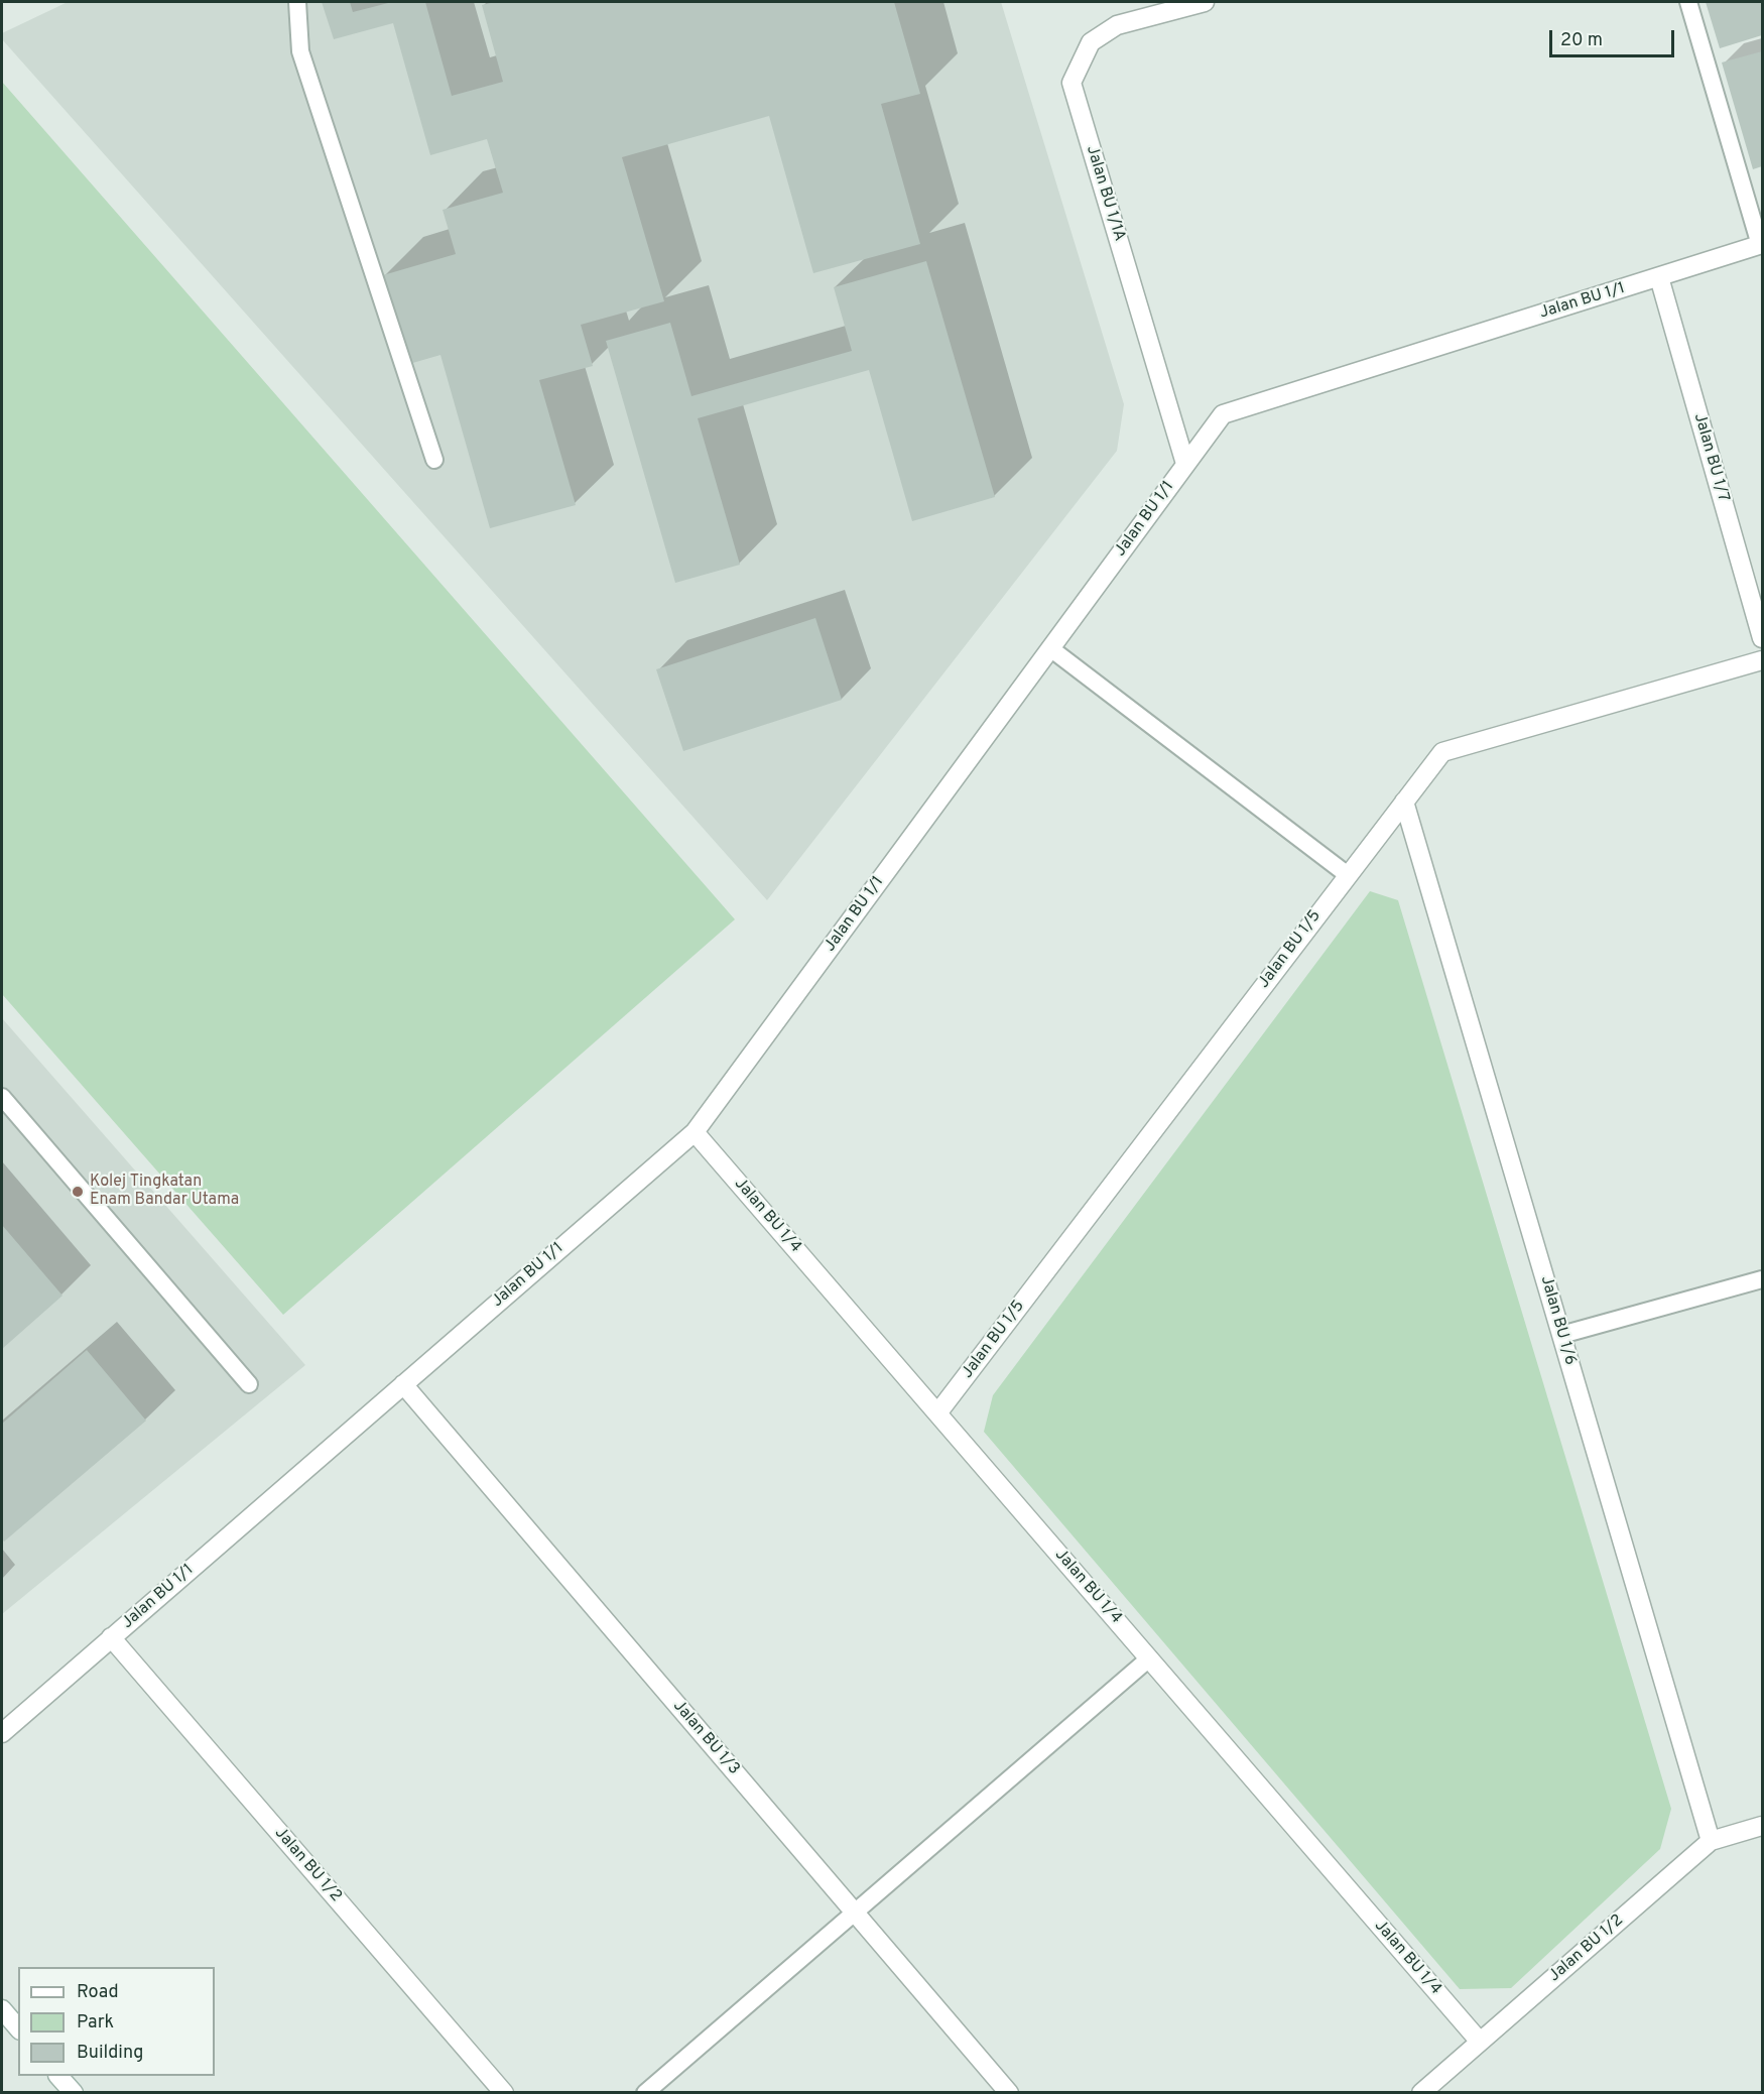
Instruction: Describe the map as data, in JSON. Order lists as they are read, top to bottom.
{
  "streets": {
    "street": [
      "Jalan BU 1/1A",
      "Jalan BU 1/1",
      "Jalan BU 1/7",
      "Jalan BU 1/5",
      "Jalan BU 1/4",
      "Jalan BU 1/6",
      "Jalan BU 1/3",
      "Jalan BU 1/2"
    ]
  },
  "crossings": [
    ["Jalan BU 1/1A", "Jalan BU 1/1"],
    ["Jalan BU 1/1", "Jalan BU 1/7"],
    ["Jalan BU 1/1", "Jalan BU 1/4"],
    ["Jalan BU 1/1", "Jalan BU 1/3"],
    ["Jalan BU 1/1", "Jalan BU 1/2"],
    ["Jalan BU 1/5", "Jalan BU 1/4"],
    ["Jalan BU 1/5", "Jalan BU 1/6"],
    ["Jalan BU 1/4", "Jalan BU 1/2"],
    ["Jalan BU 1/6", "Jalan BU 1/2"]
  ],
  "places": ["Kolej Tingkatan Enam Bandar Utama"],
  "legend": ["Road", "Park", "Building"],
  "scale_bar": "20 m"
}
